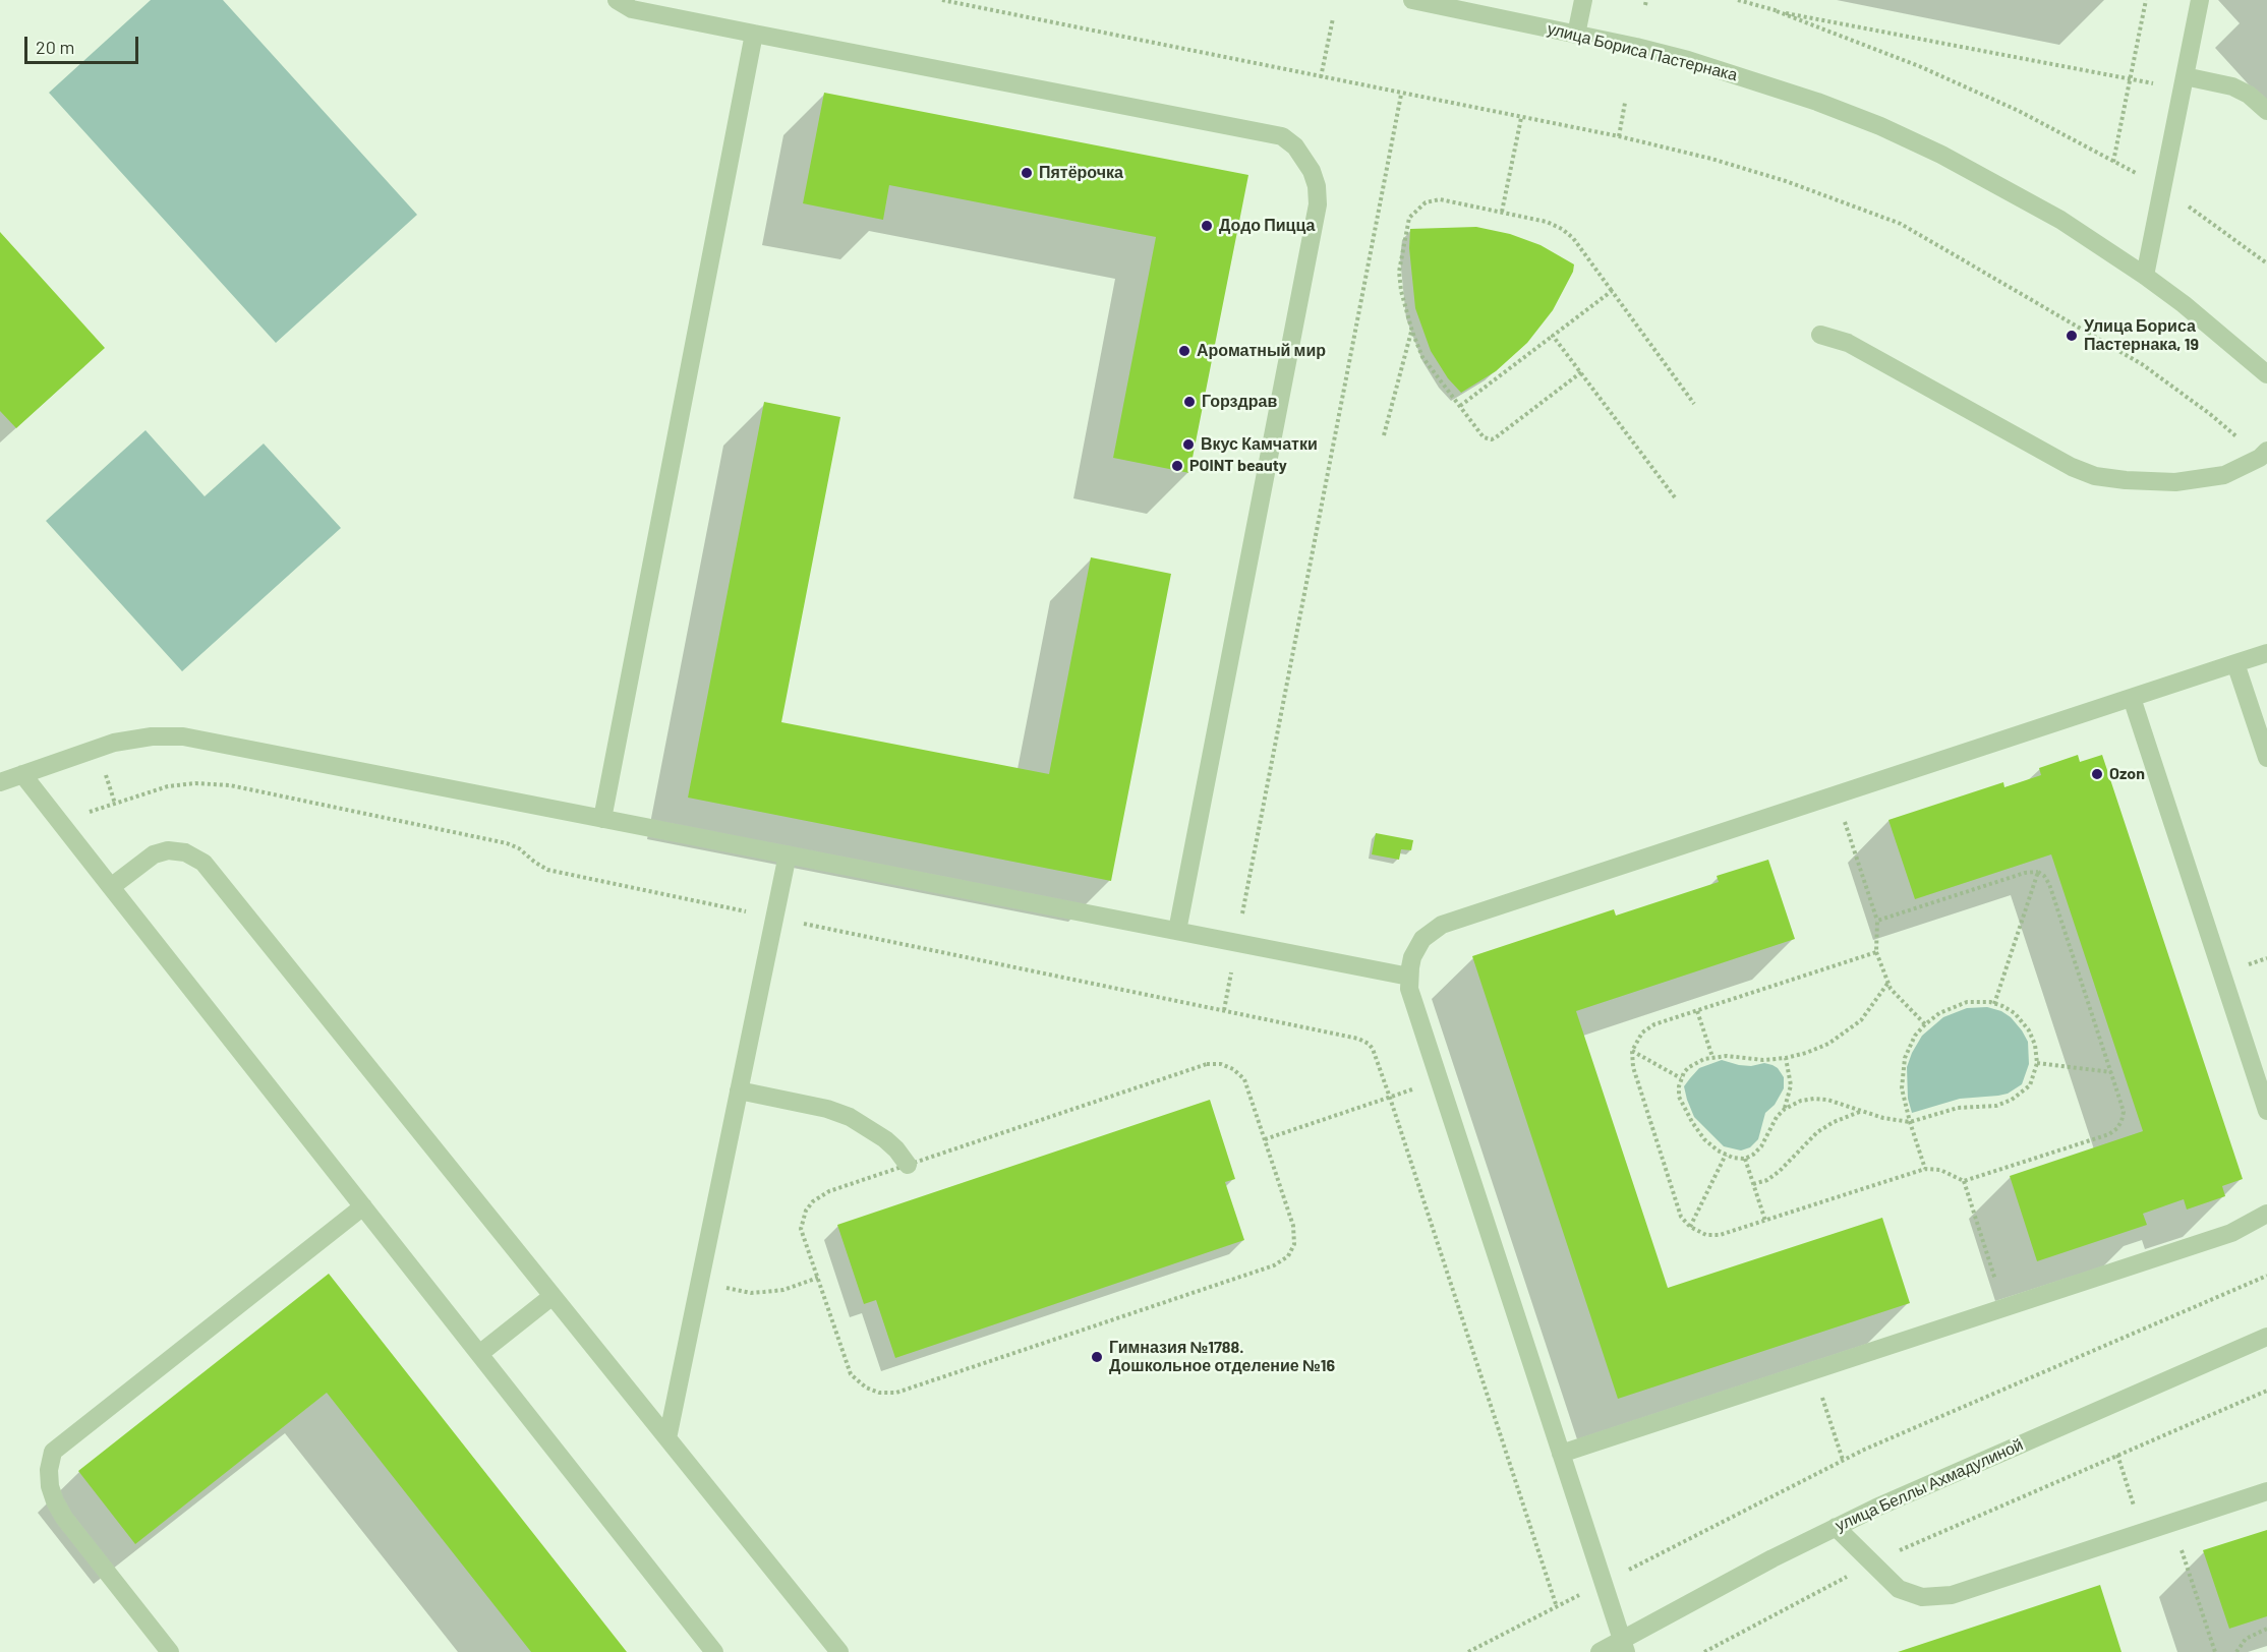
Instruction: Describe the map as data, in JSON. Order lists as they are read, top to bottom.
{
  "streets": {
    "street": ["улица Бориса Пастернака", "улица Беллы Ахмадулиной"]
  },
  "places": [
    "Пятёрочка",
    "Додо Пицца",
    "Улица Бориса Пастернака, 19",
    "Ароматный мир",
    "Горздрав",
    "Вкус Камчатки",
    "POINT beauty",
    "Ozon",
    "Гимназия №1788. Дошкольное отделение №16"
  ],
  "scale_bar": "20 m"
}
